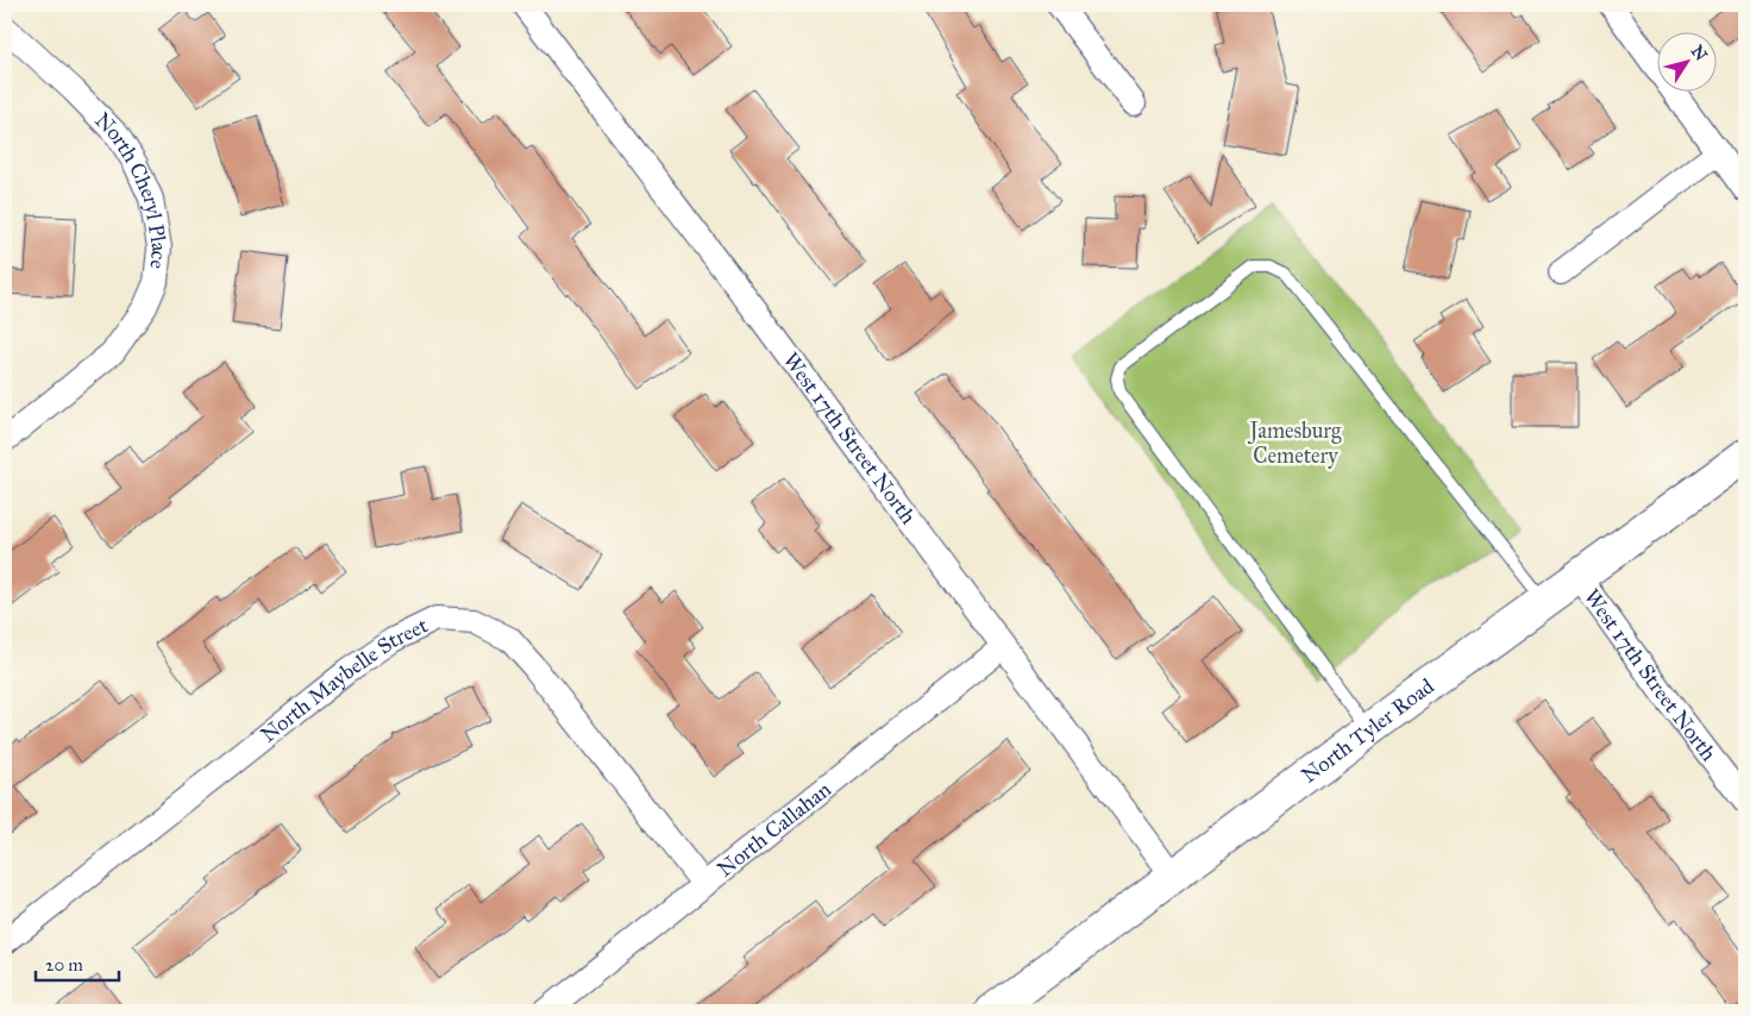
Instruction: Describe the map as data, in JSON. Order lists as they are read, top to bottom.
{
  "streets": {
    "main road": ["North Tyler Road"],
    "street": [
      "North Cheryl Place",
      "West 17th Street North",
      "North Maybelle Street",
      "North Callahan"
    ]
  },
  "crossings": [
    ["West 17th Street North", "North Tyler Road"],
    ["West 17th Street North", "North Callahan"],
    ["North Maybelle Street", "North Callahan"]
  ],
  "parks": ["Jamesburg Cemetery"],
  "scale_bar": "20 m",
  "north": "top right"
}
